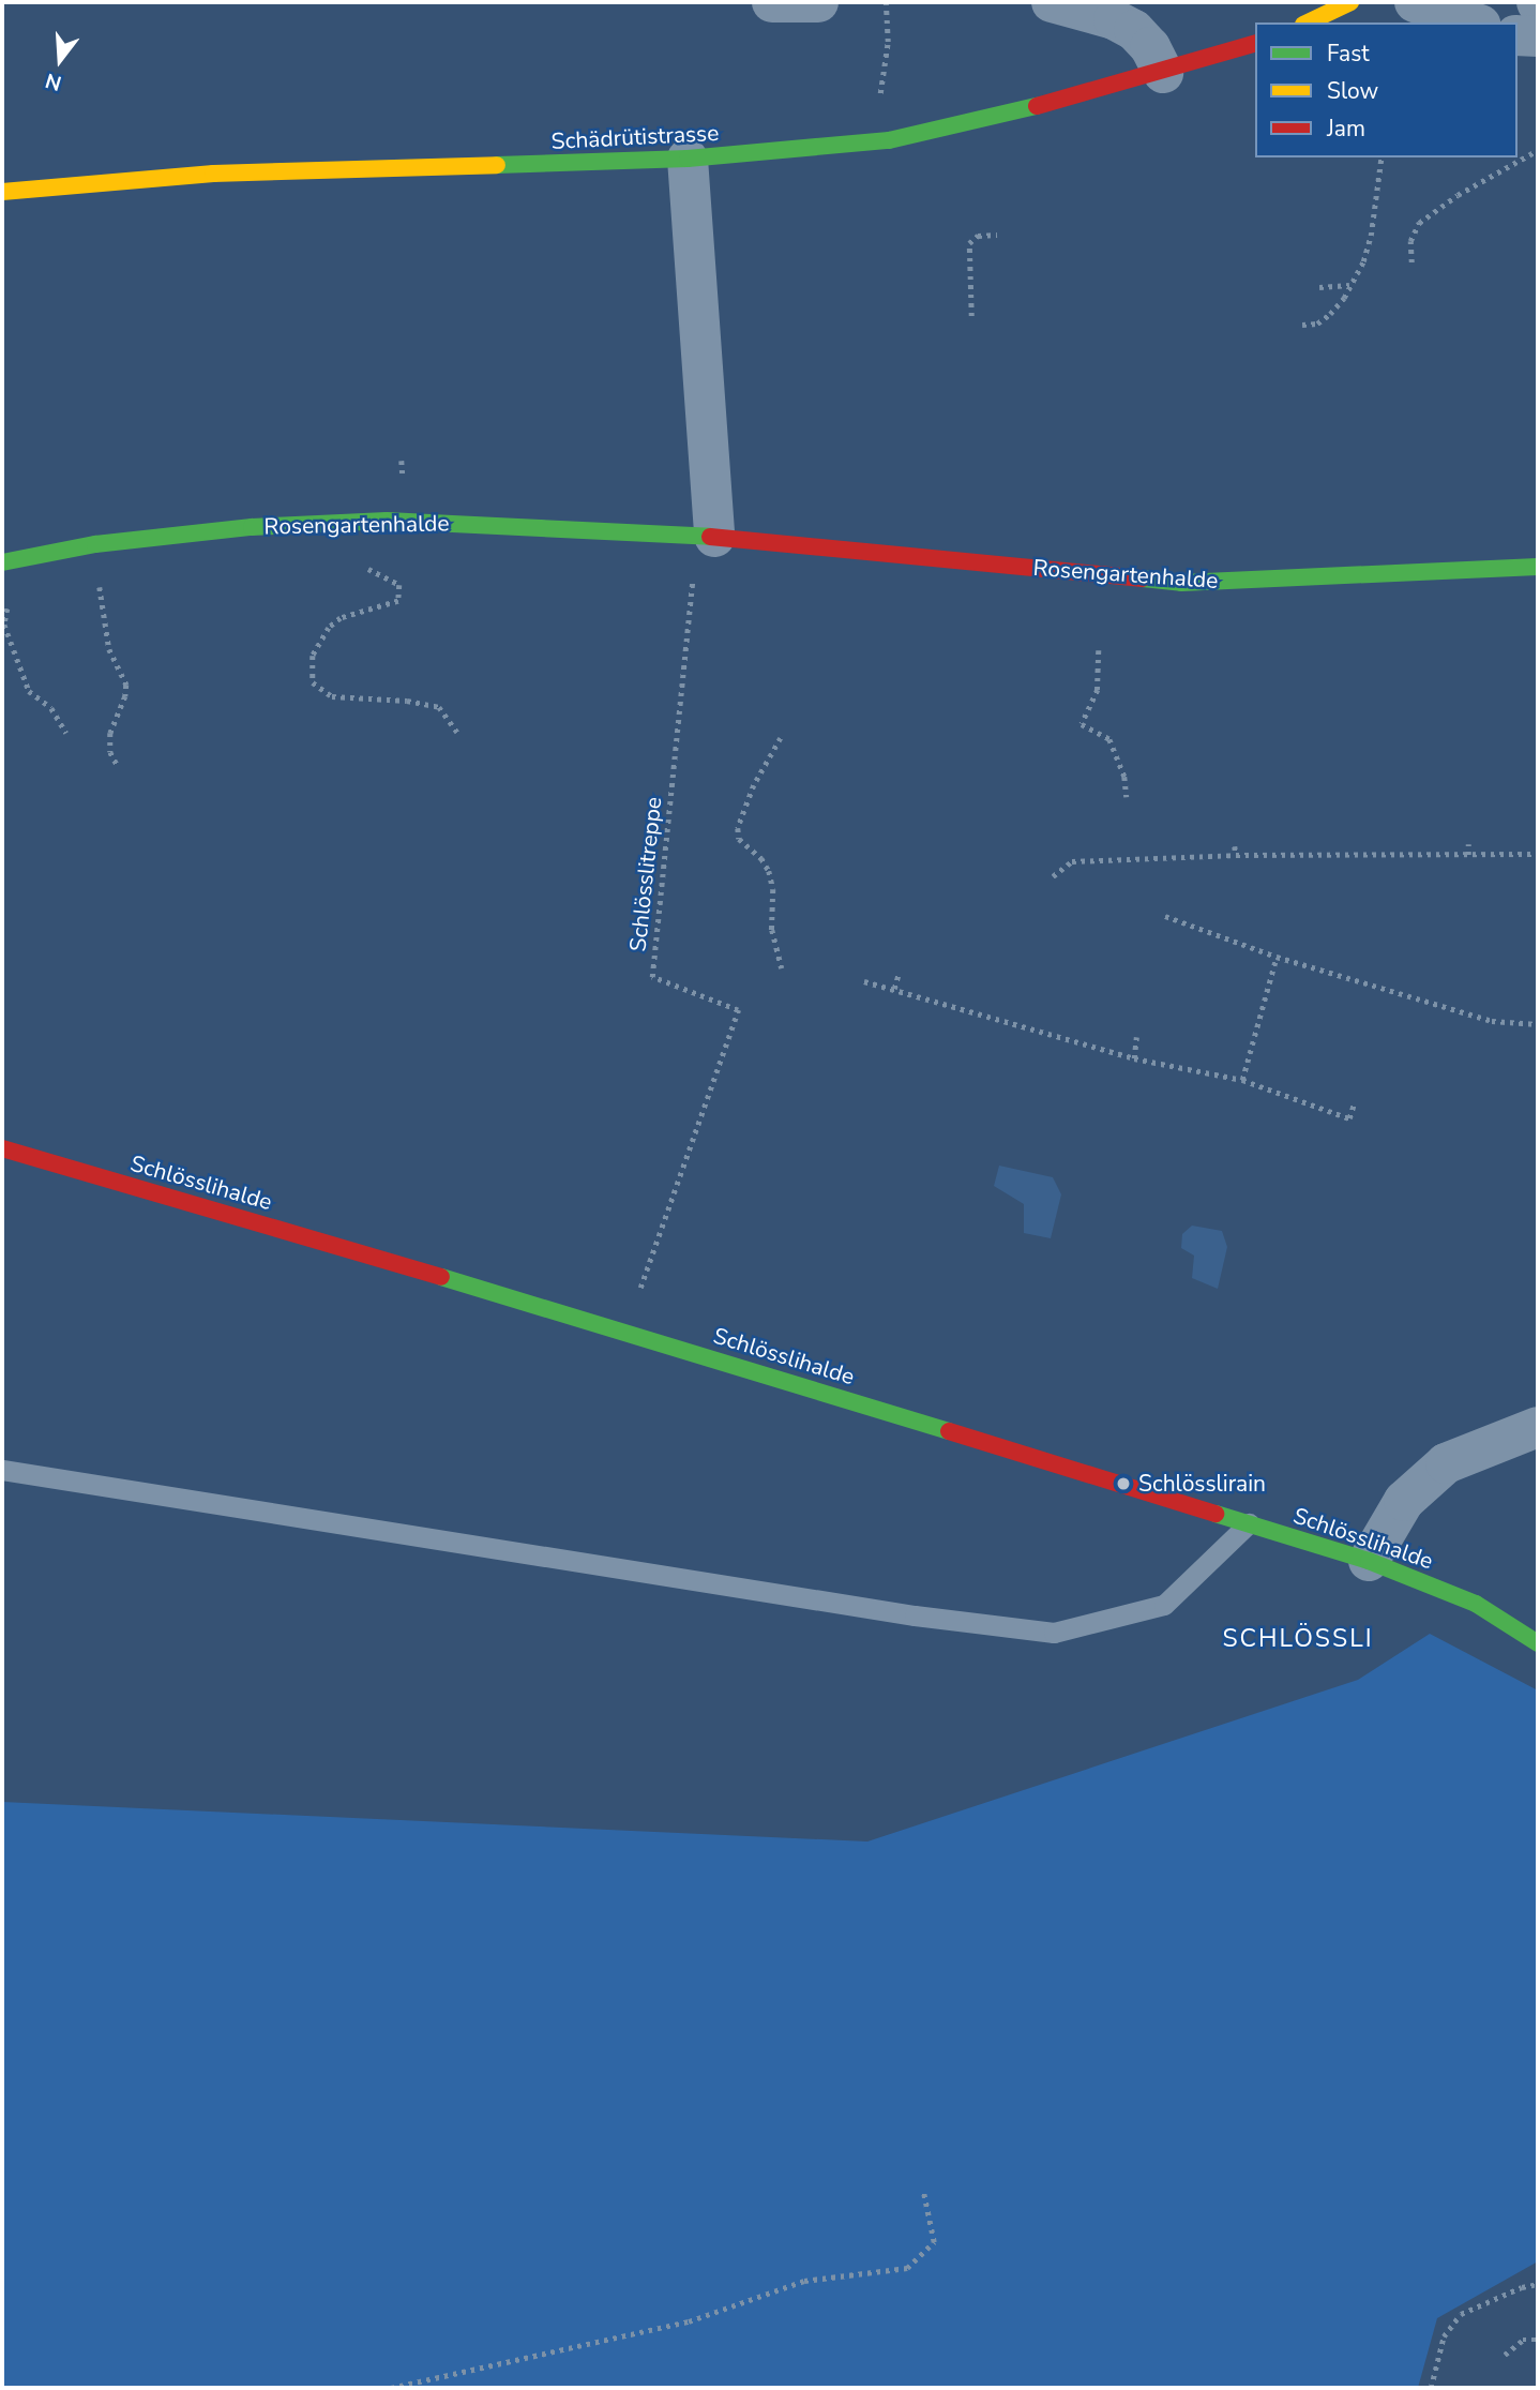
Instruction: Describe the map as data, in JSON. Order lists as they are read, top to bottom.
{
  "streets": {
    "main road": ["Schädrütistrasse", "Rosengartenhalde", "Schlösslihalde"],
    "path": ["Schlösslitreppe"]
  },
  "crossings": [
    ["Rosengartenhalde", "Schlösslitreppe"]
  ],
  "districts": ["SCHLÖSSLI"],
  "places": ["Schlösslirain"],
  "legend": ["Fast", "Slow", "Jam"],
  "north": "bottom"
}
